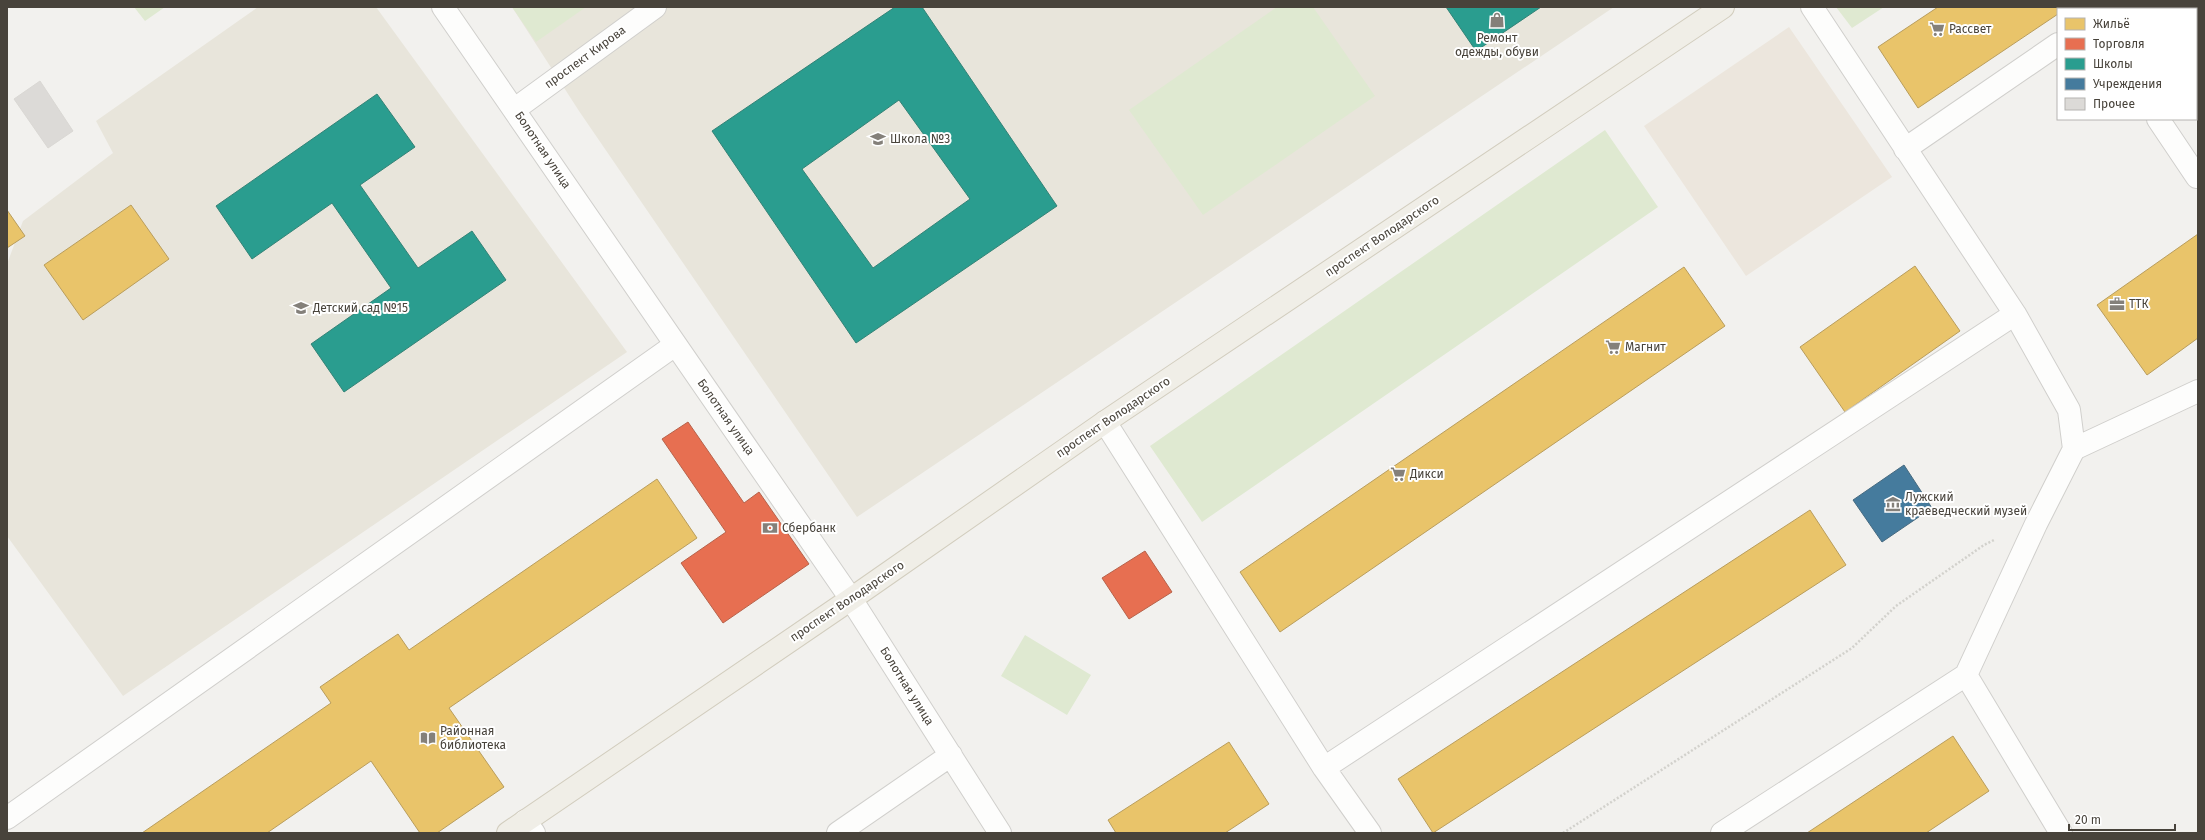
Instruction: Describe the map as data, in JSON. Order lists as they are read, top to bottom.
{
  "streets": {
    "main road": ["проспект Володарского"],
    "street": ["проспект Кирова", "Болотная улица"]
  },
  "crossings": [
    ["проспект Кирова", "Болотная улица"],
    ["Болотная улица", "проспект Володарского"]
  ],
  "places": {
    "shop": ["Ремонт одежды, обуви"],
    "supermarket": ["Рассвет", "Магнит", "Дикси"],
    "school or university": ["Школа №3", "Детский сад №15"],
    "office": ["ТТК"],
    "museum": ["Лужский краеведческий музей"],
    "bank": ["Сбербанк"],
    "library": ["Районная библиотека"]
  },
  "legend": [
    "Жильё",
    "Торговля",
    "Школы",
    "Учреждения",
    "Прочее"
  ],
  "scale_bar": "20 m"
}
